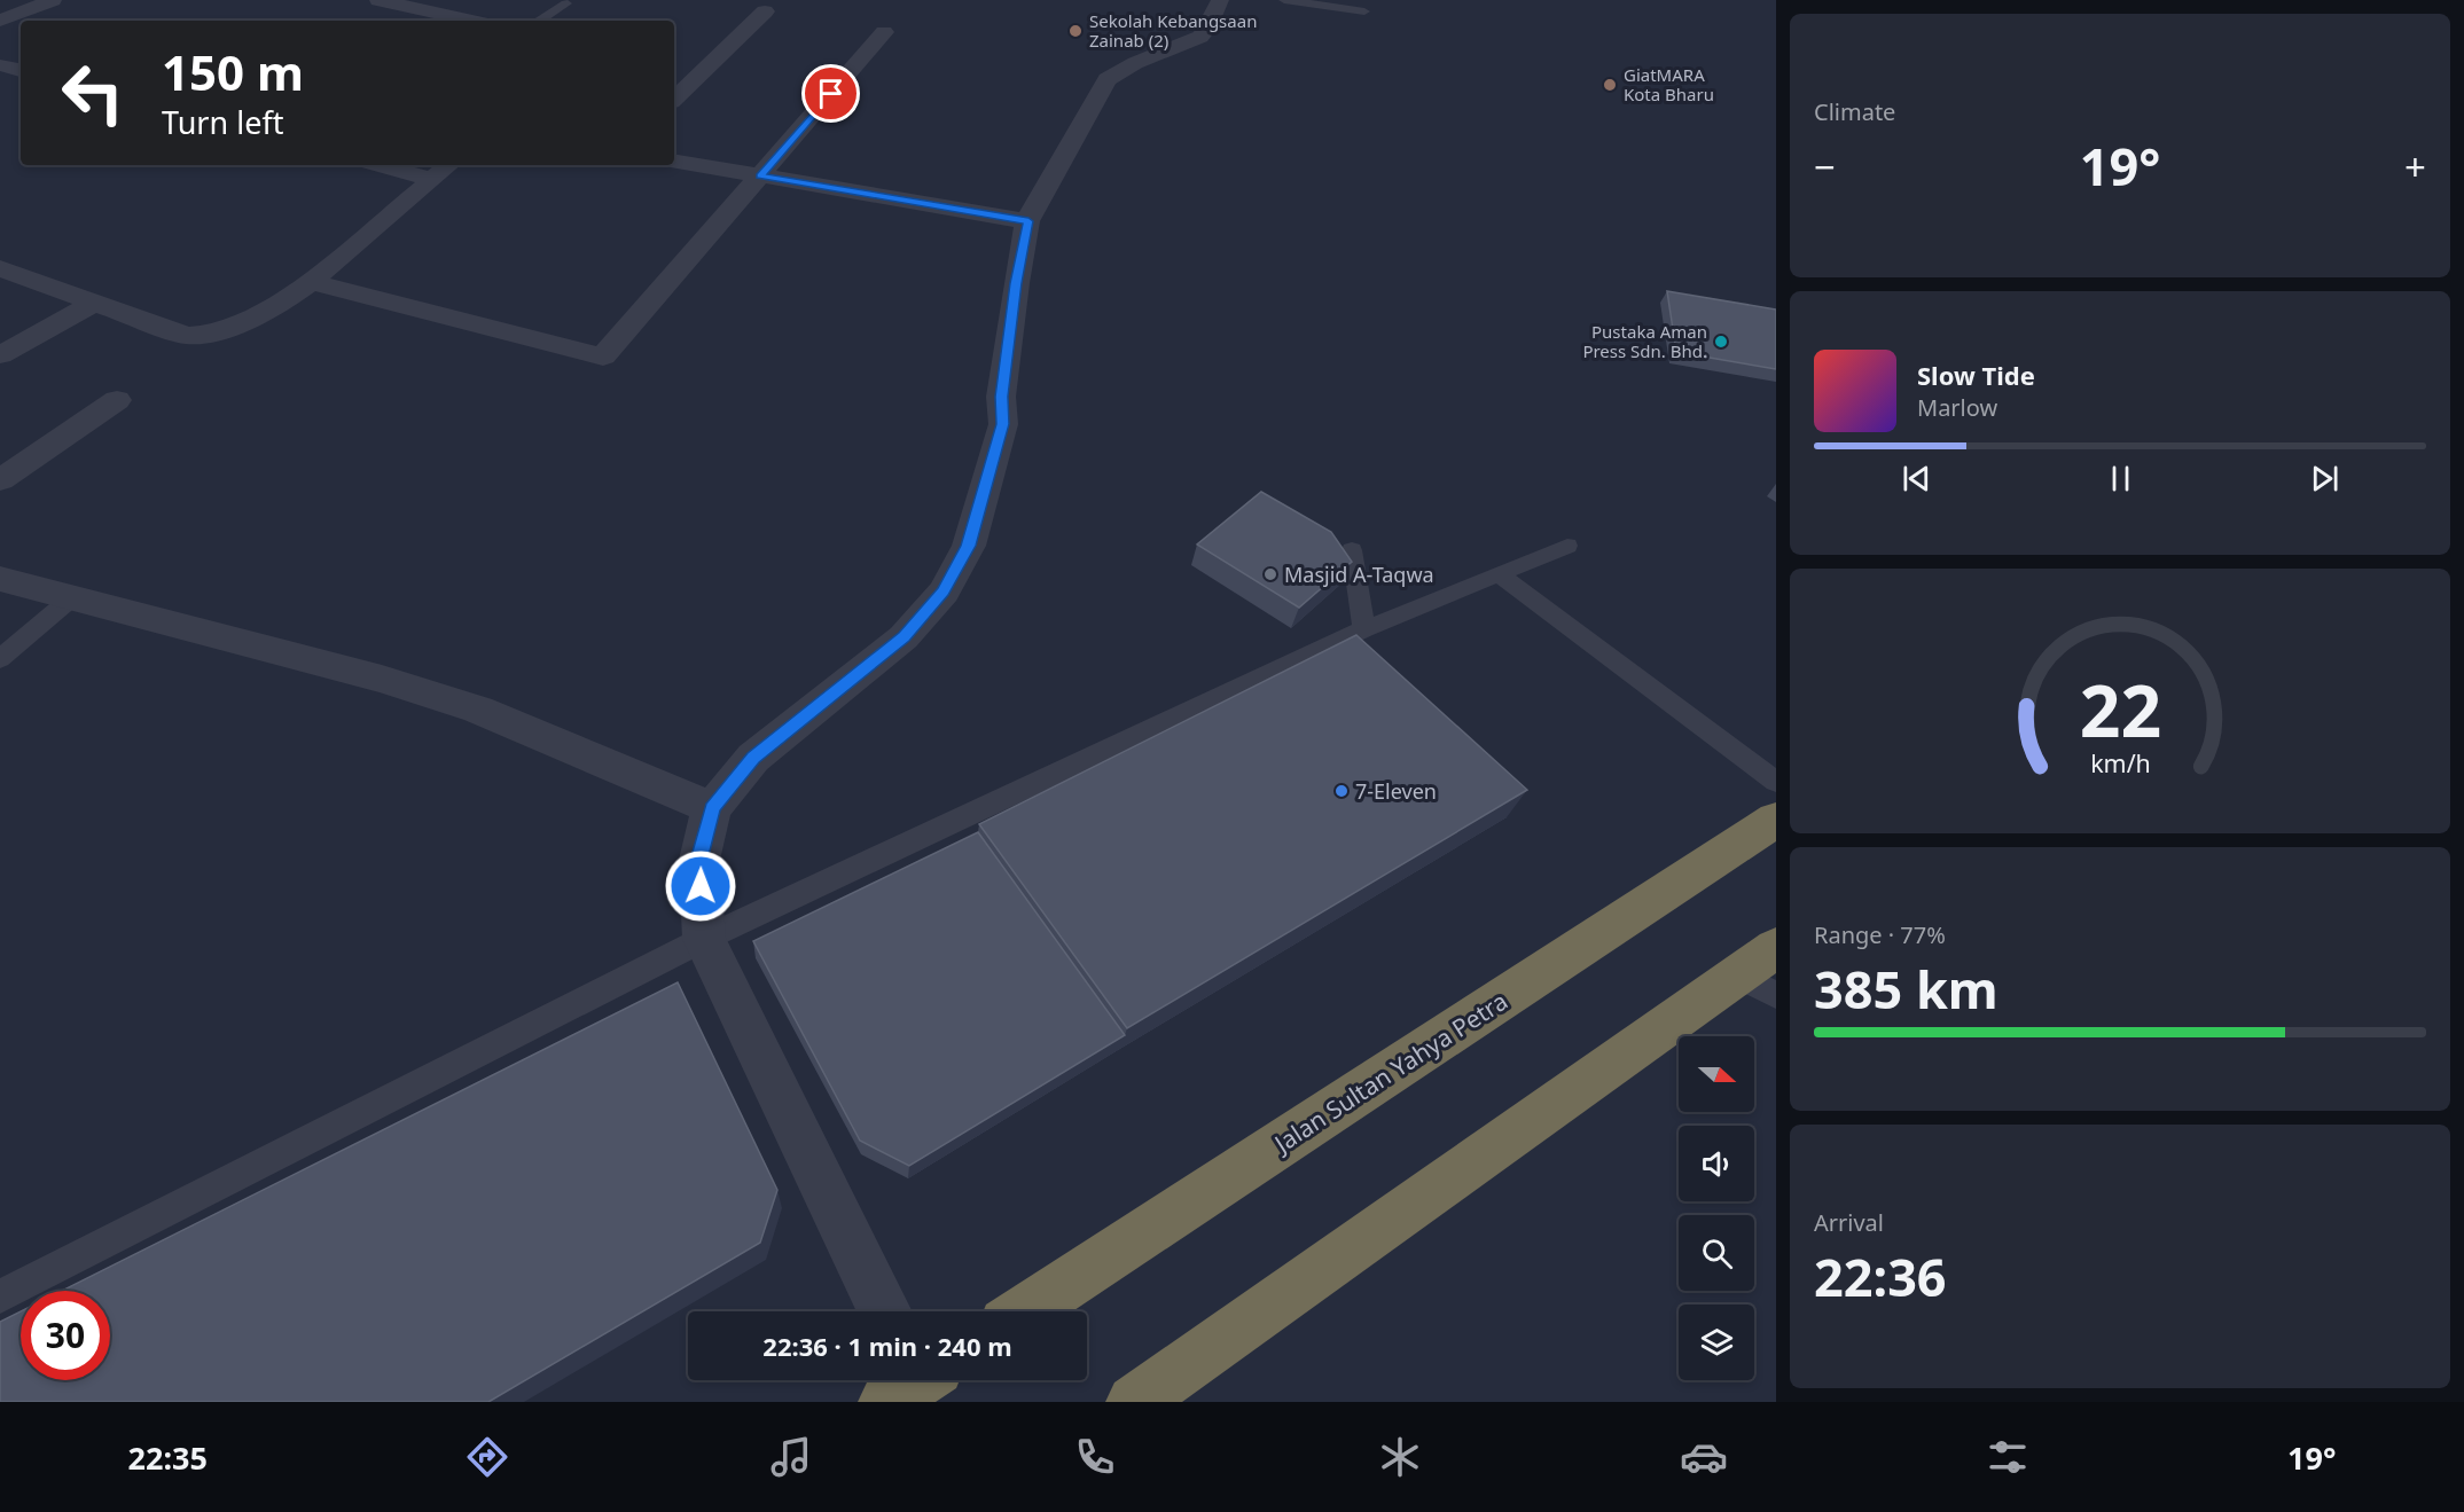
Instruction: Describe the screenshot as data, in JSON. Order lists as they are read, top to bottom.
{
  "streets": {
    "highway": ["Jalan Sultan Yahya Petra"]
  },
  "places": [
    "Sekolah Kebangsaan Zainab (2)",
    "GiatMARA Kota Bharu",
    "Pustaka Aman Press Sdn. Bhd.",
    "Masjid A-Taqwa",
    "7-Eleven"
  ],
  "north": "right",
  "page": {
    "tile": [
      "Climate",
      ["Range · 77%", "385 km"],
      ["Arrival", "22:36"]
    ],
    "turn": ["150 m", "Turn left"],
    "heat": ["−", "19°", "+"],
    "song": ["Slow Tide", "Marlow"],
    "limit": "30",
    "trip": "22:36 · 1 min · 240 m",
    "tabs": ["22:35", "19°"],
    "gauge": ["22", "km/h"]
  }
}
